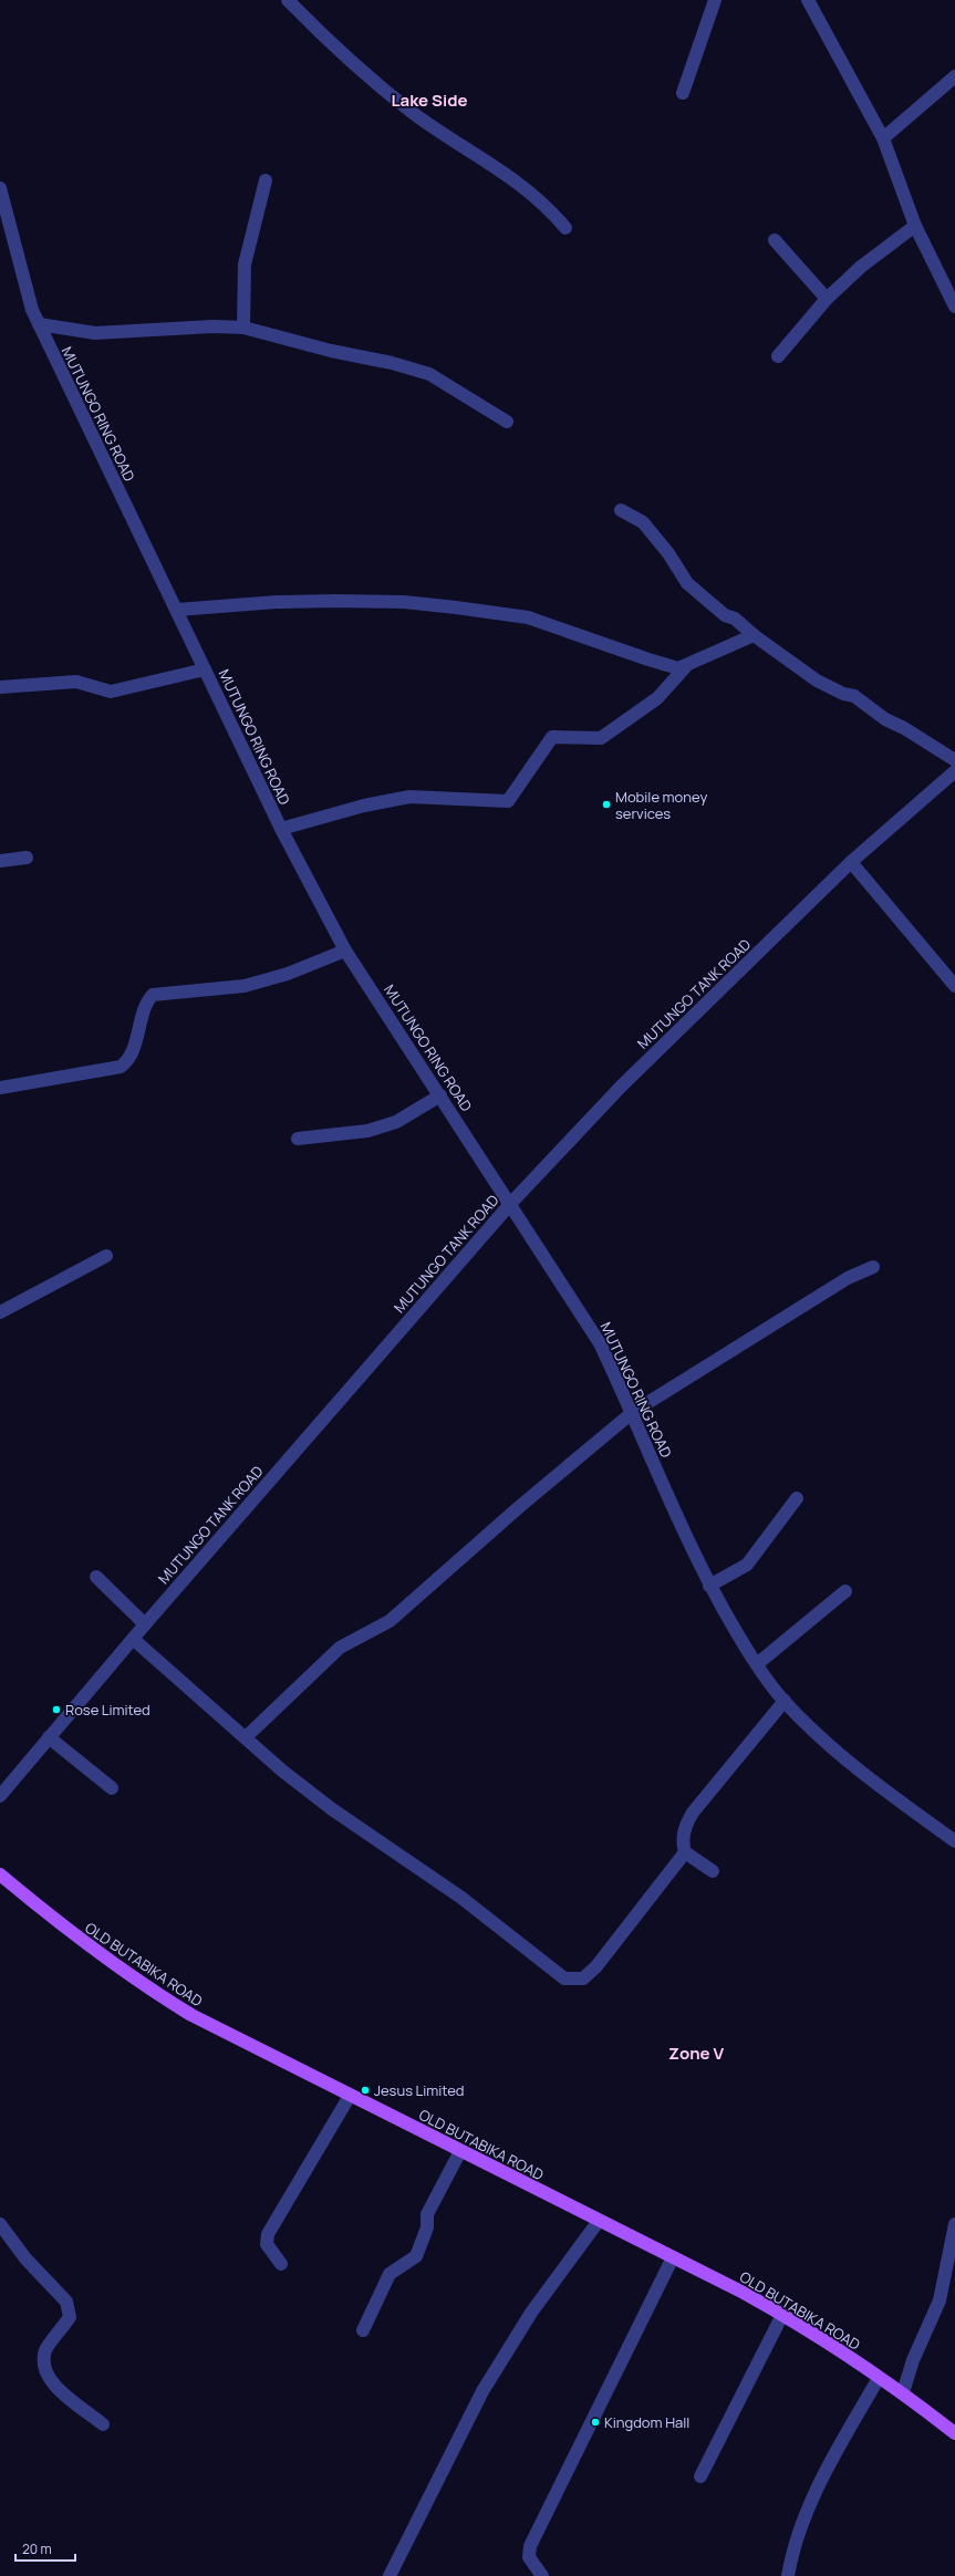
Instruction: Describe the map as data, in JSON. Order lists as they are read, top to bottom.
{
  "streets": {
    "main road": ["OLD BUTABIKA ROAD"],
    "street": ["MUTUNGO RING ROAD", "MUTUNGO TANK ROAD"]
  },
  "crossings": [
    ["MUTUNGO RING ROAD", "MUTUNGO TANK ROAD"]
  ],
  "districts": ["Lake Side", "Zone V"],
  "places": [
    "Mobile money services",
    "Rose Limited",
    "Jesus Limited",
    "Kingdom Hall"
  ],
  "scale_bar": "20 m"
}
